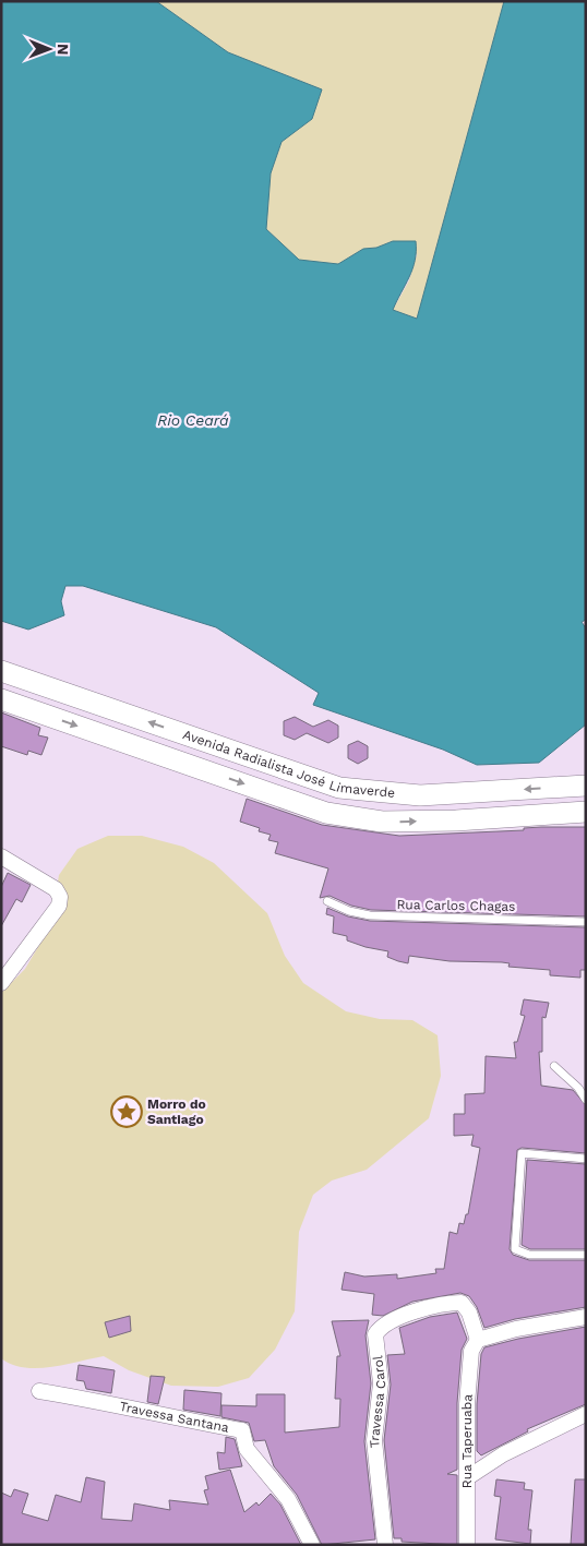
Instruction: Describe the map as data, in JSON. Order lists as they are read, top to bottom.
{
  "streets": {
    "main road": ["Avenida Radialista José Limaverde"],
    "street": ["Travessa Carol", "Travessa Santana", "Rua Taperuaba"],
    "lane": ["Rua Carlos Chagas"]
  },
  "crossings": [
    ["Travessa Carol", "Rua Taperuaba"]
  ],
  "water": ["Rio Ceará"],
  "places": {
    "place": ["Morro do Santiago"]
  },
  "north": "right"
}
